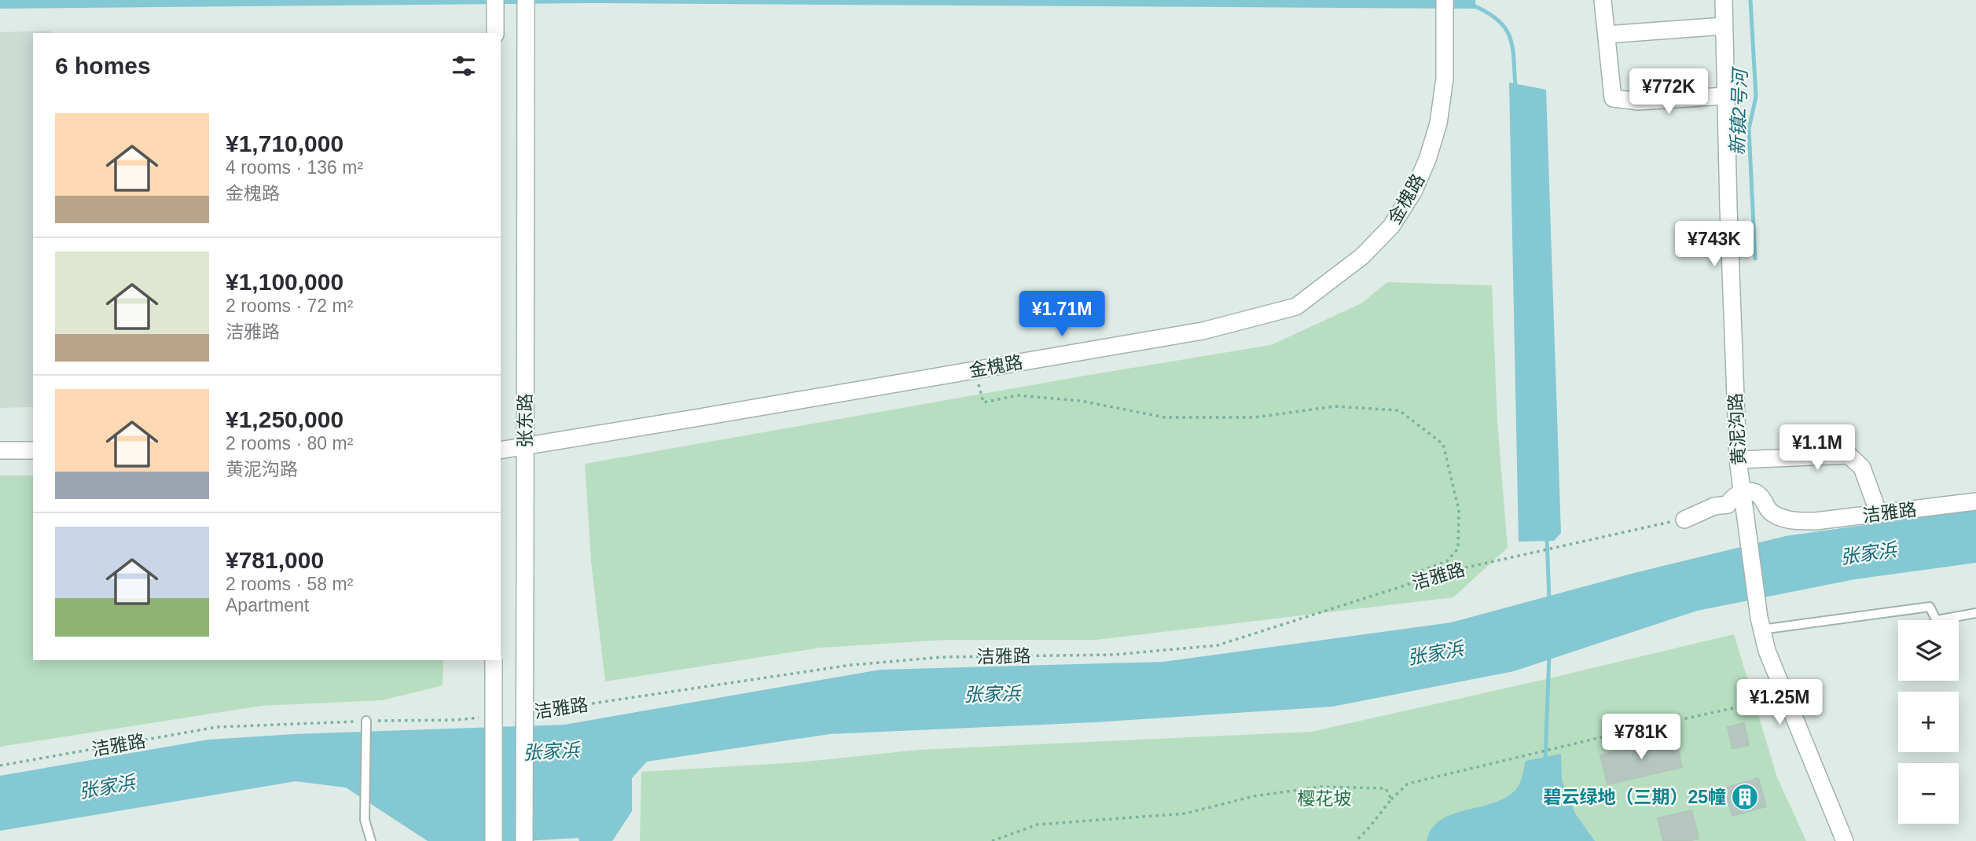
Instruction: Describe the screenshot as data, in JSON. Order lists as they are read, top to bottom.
{
  "streets": {
    "street": [
      "金槐路",
      "张东路",
      "黄泥沟路",
      "洁雅路"
    ]
  },
  "crossings": [
    ["金槐路", "张东路"],
    ["黄泥沟路", "洁雅路"]
  ],
  "water": ["新镇2号河", "张家浜"],
  "parks": ["樱花坡"],
  "places": {
    "building": ["碧云绿地（三期）25幢"]
  },
  "page": {
    "heading": "6 homes",
    "price": [
      "¥772K",
      "¥743K",
      "¥1.71M",
      "¥1.1M",
      "¥1.25M",
      "¥781K"
    ],
    "list": [
      {
        "name": "¥1,710,000",
        "note": "4 rooms · 136 m² · 金槐路"
      },
      {
        "name": "¥1,100,000",
        "note": "2 rooms · 72 m² · 洁雅路"
      },
      {
        "name": "¥1,250,000",
        "note": "2 rooms · 80 m² · 黄泥沟路"
      },
      {
        "name": "¥781,000",
        "note": "2 rooms · 58 m² · Apartment"
      }
    ],
    "map_buttons": ["+", "−"]
  }
}
